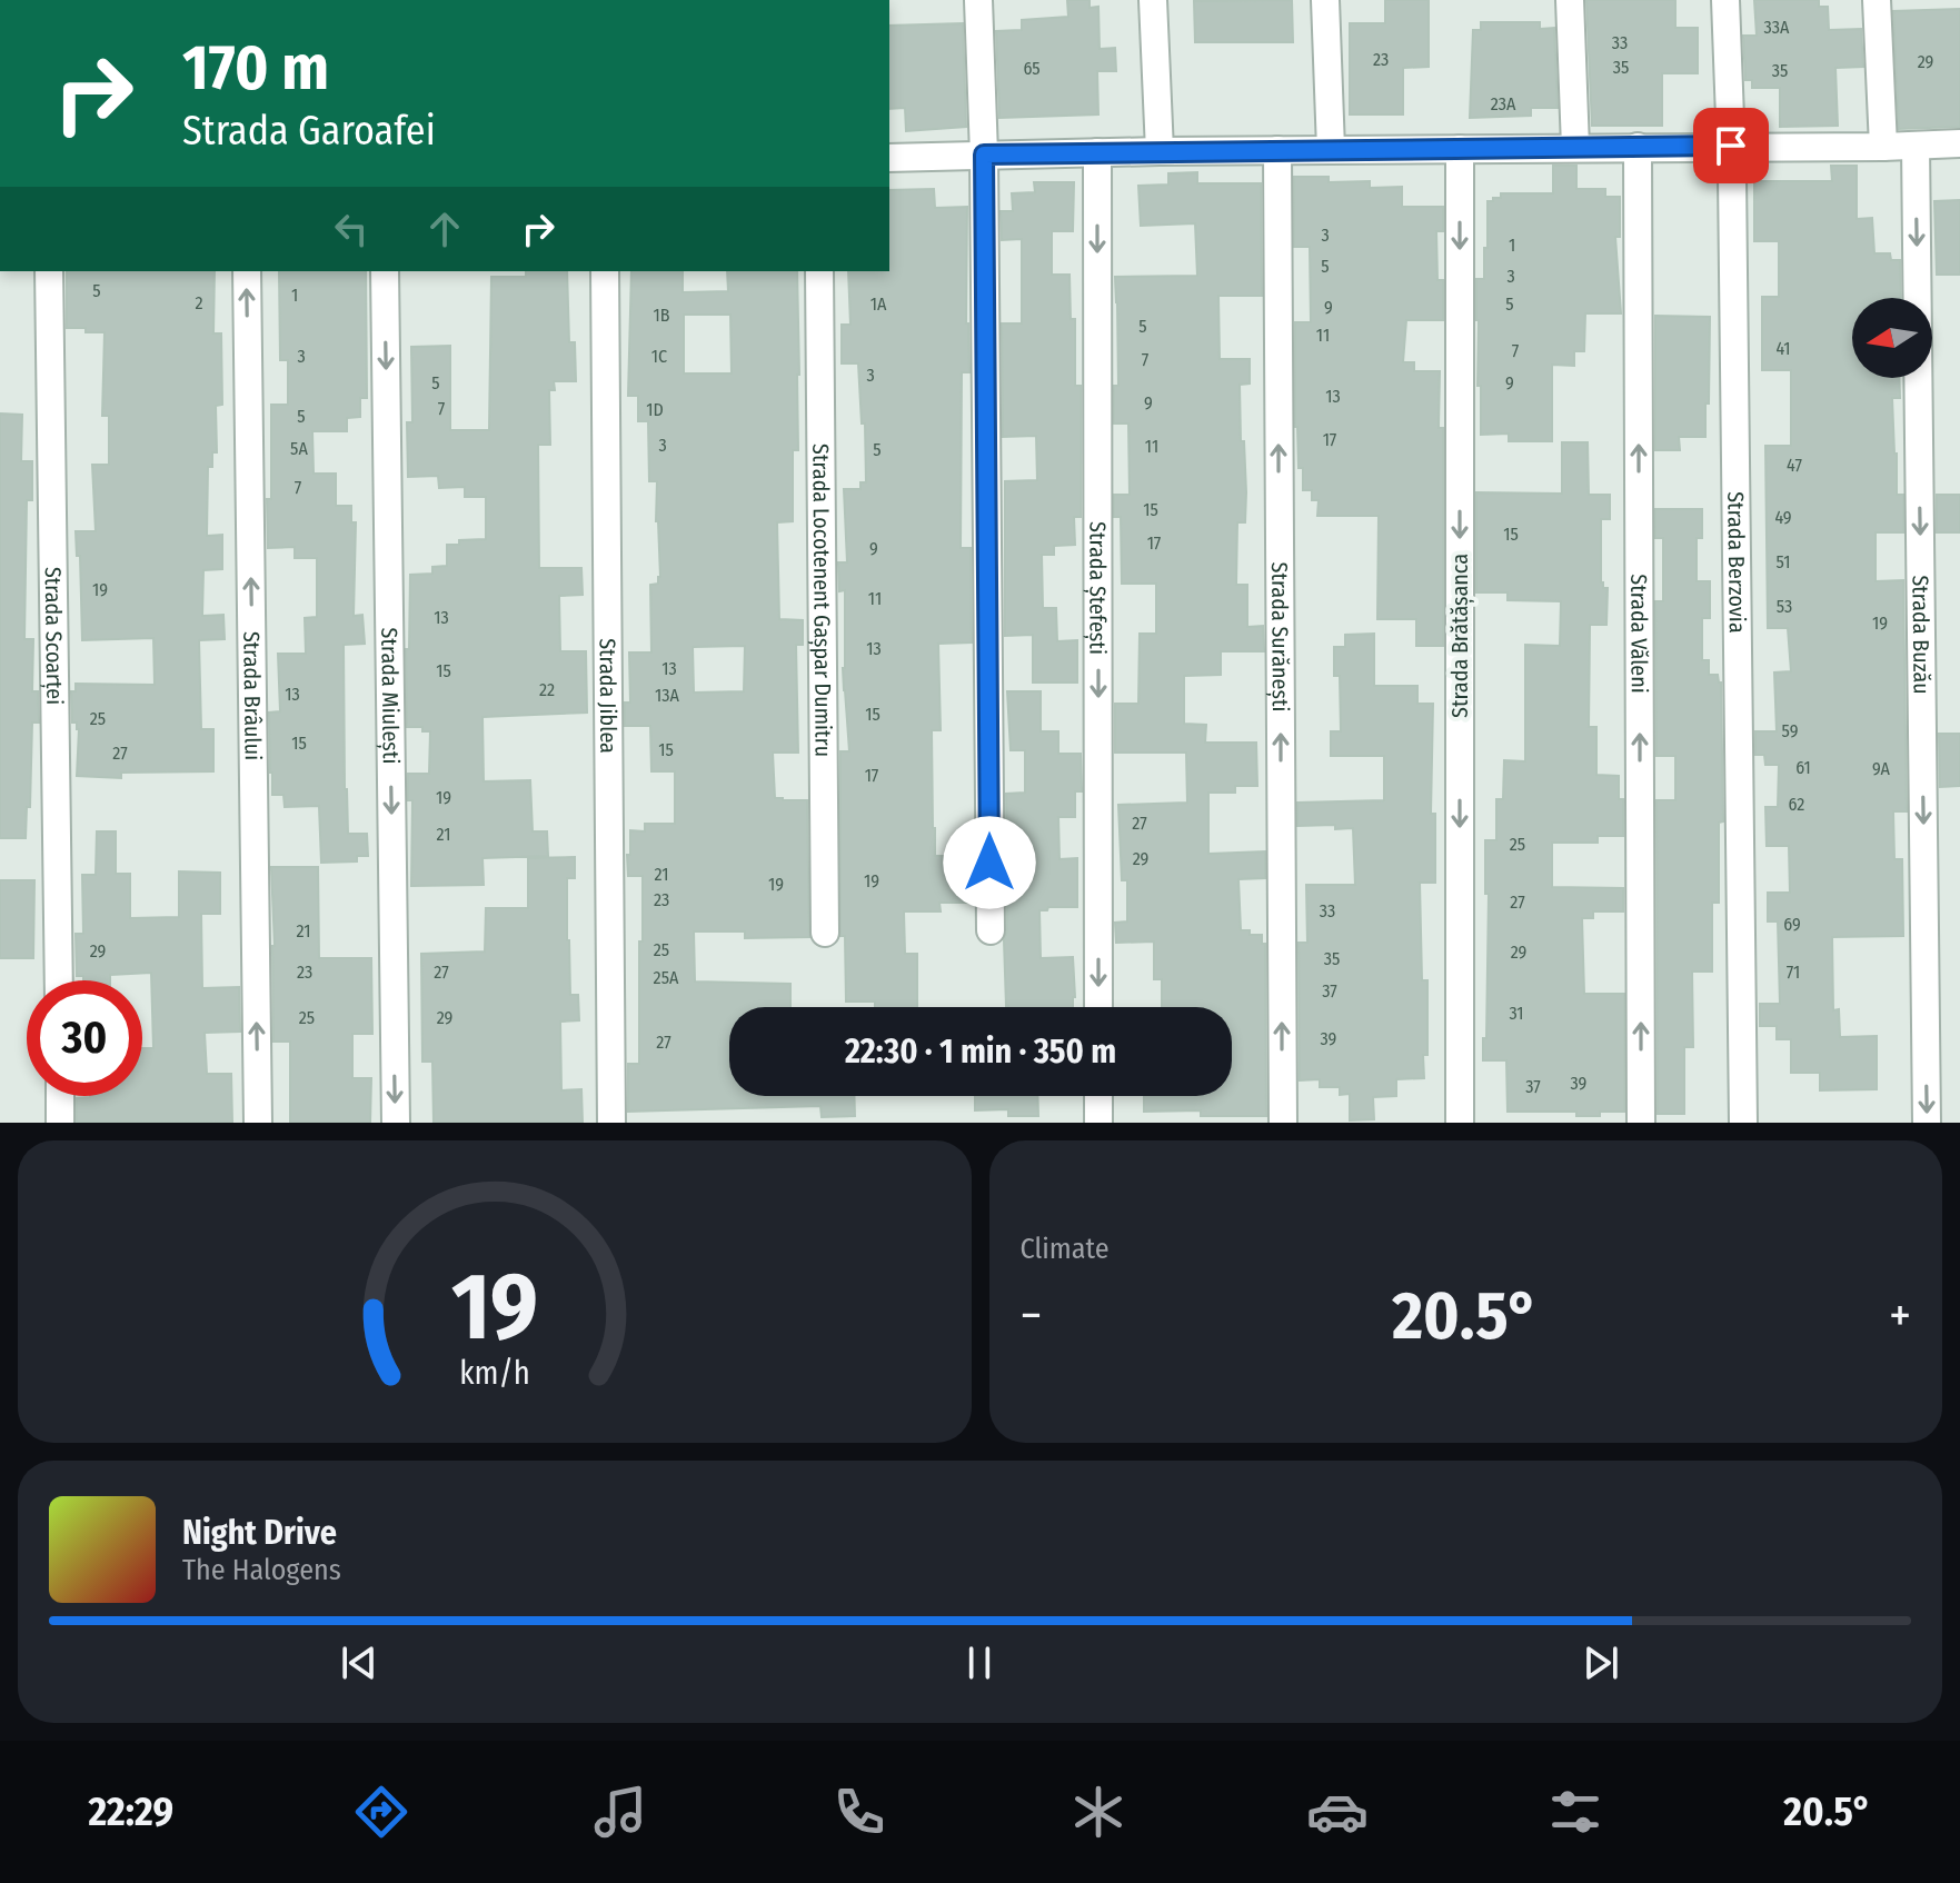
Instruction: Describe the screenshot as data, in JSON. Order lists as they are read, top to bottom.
{
  "streets": {
    "street": [
      "Strada Berzovia",
      "Strada Ștefești",
      "Strada Locotenent Gașpar Dumitru",
      "Strada Buzău",
      "Strada Scoarței",
      "Strada Văleni",
      "Strada Surănești",
      "Strada Brătășanca",
      "Strada Brâului",
      "Strada Miulești",
      "Strada Jiblea"
    ]
  },
  "one_way": [
    "Strada Buzău",
    "Strada Văleni",
    "Strada Surănești",
    "Strada Brătășanca",
    "Strada Brâului",
    "Strada Miulești"
  ],
  "house_numbers": [
    "33A",
    "33",
    "23",
    "29",
    "35",
    "65",
    "35",
    "23A",
    "3",
    "1",
    "5",
    "3",
    "5",
    "1",
    "2",
    "1A",
    "5",
    "9",
    "1B",
    "5",
    "11",
    "41",
    "7",
    "3",
    "1C",
    "7",
    "3",
    "5",
    "9",
    "13",
    "9",
    "7",
    "1D",
    "5",
    "17",
    "3",
    "11",
    "5A",
    "5",
    "47",
    "7",
    "15",
    "49",
    "15",
    "17",
    "9",
    "51",
    "19",
    "11",
    "53",
    "13",
    "19",
    "13",
    "13",
    "15",
    "22",
    "13",
    "13A",
    "15",
    "25",
    "59",
    "15",
    "15",
    "27",
    "61",
    "9A",
    "17",
    "19",
    "62",
    "27",
    "21",
    "25",
    "29",
    "21",
    "19",
    "19",
    "23",
    "27",
    "33",
    "69",
    "21",
    "25",
    "29",
    "29",
    "35",
    "23",
    "27",
    "71",
    "25A",
    "37",
    "31",
    "25",
    "29",
    "39",
    "27",
    "39",
    "37"
  ],
  "north": "left",
  "page": {
    "turn": ["170 m", "Strada Garoafei"],
    "limit": "30",
    "trip": "22:30 · 1 min · 350 m",
    "tile": "Climate",
    "heat": ["−", "20.5°", "+"],
    "song": ["Night Drive", "The Halogens"],
    "tabs": ["22:29", "20.5°"],
    "gauge": ["19", "km/h"]
  }
}
